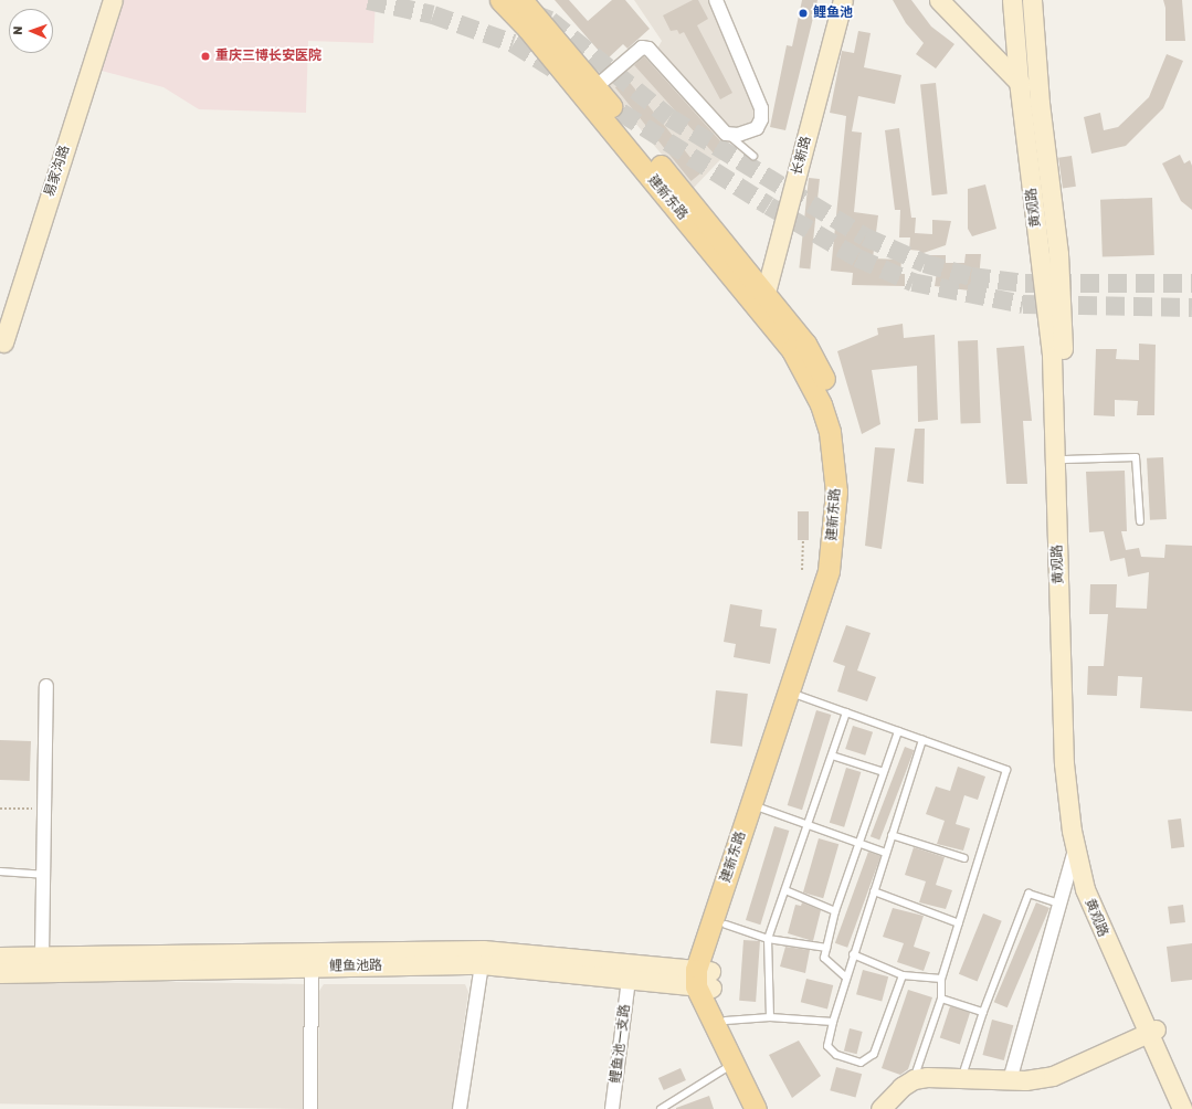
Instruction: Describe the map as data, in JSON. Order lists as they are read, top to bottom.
{
  "streets": {
    "main road": [
      "长新路",
      "易家沟路",
      "建新东路",
      "黄观路",
      "鲤鱼池路"
    ],
    "street": ["鲤鱼池一支路"]
  },
  "crossings": [
    ["长新路", "建新东路"],
    ["建新东路", "鲤鱼池路"],
    ["鲤鱼池路", "鲤鱼池一支路"]
  ],
  "places": ["鲤鱼池", "重庆三博长安医院"],
  "north": "left"
}
